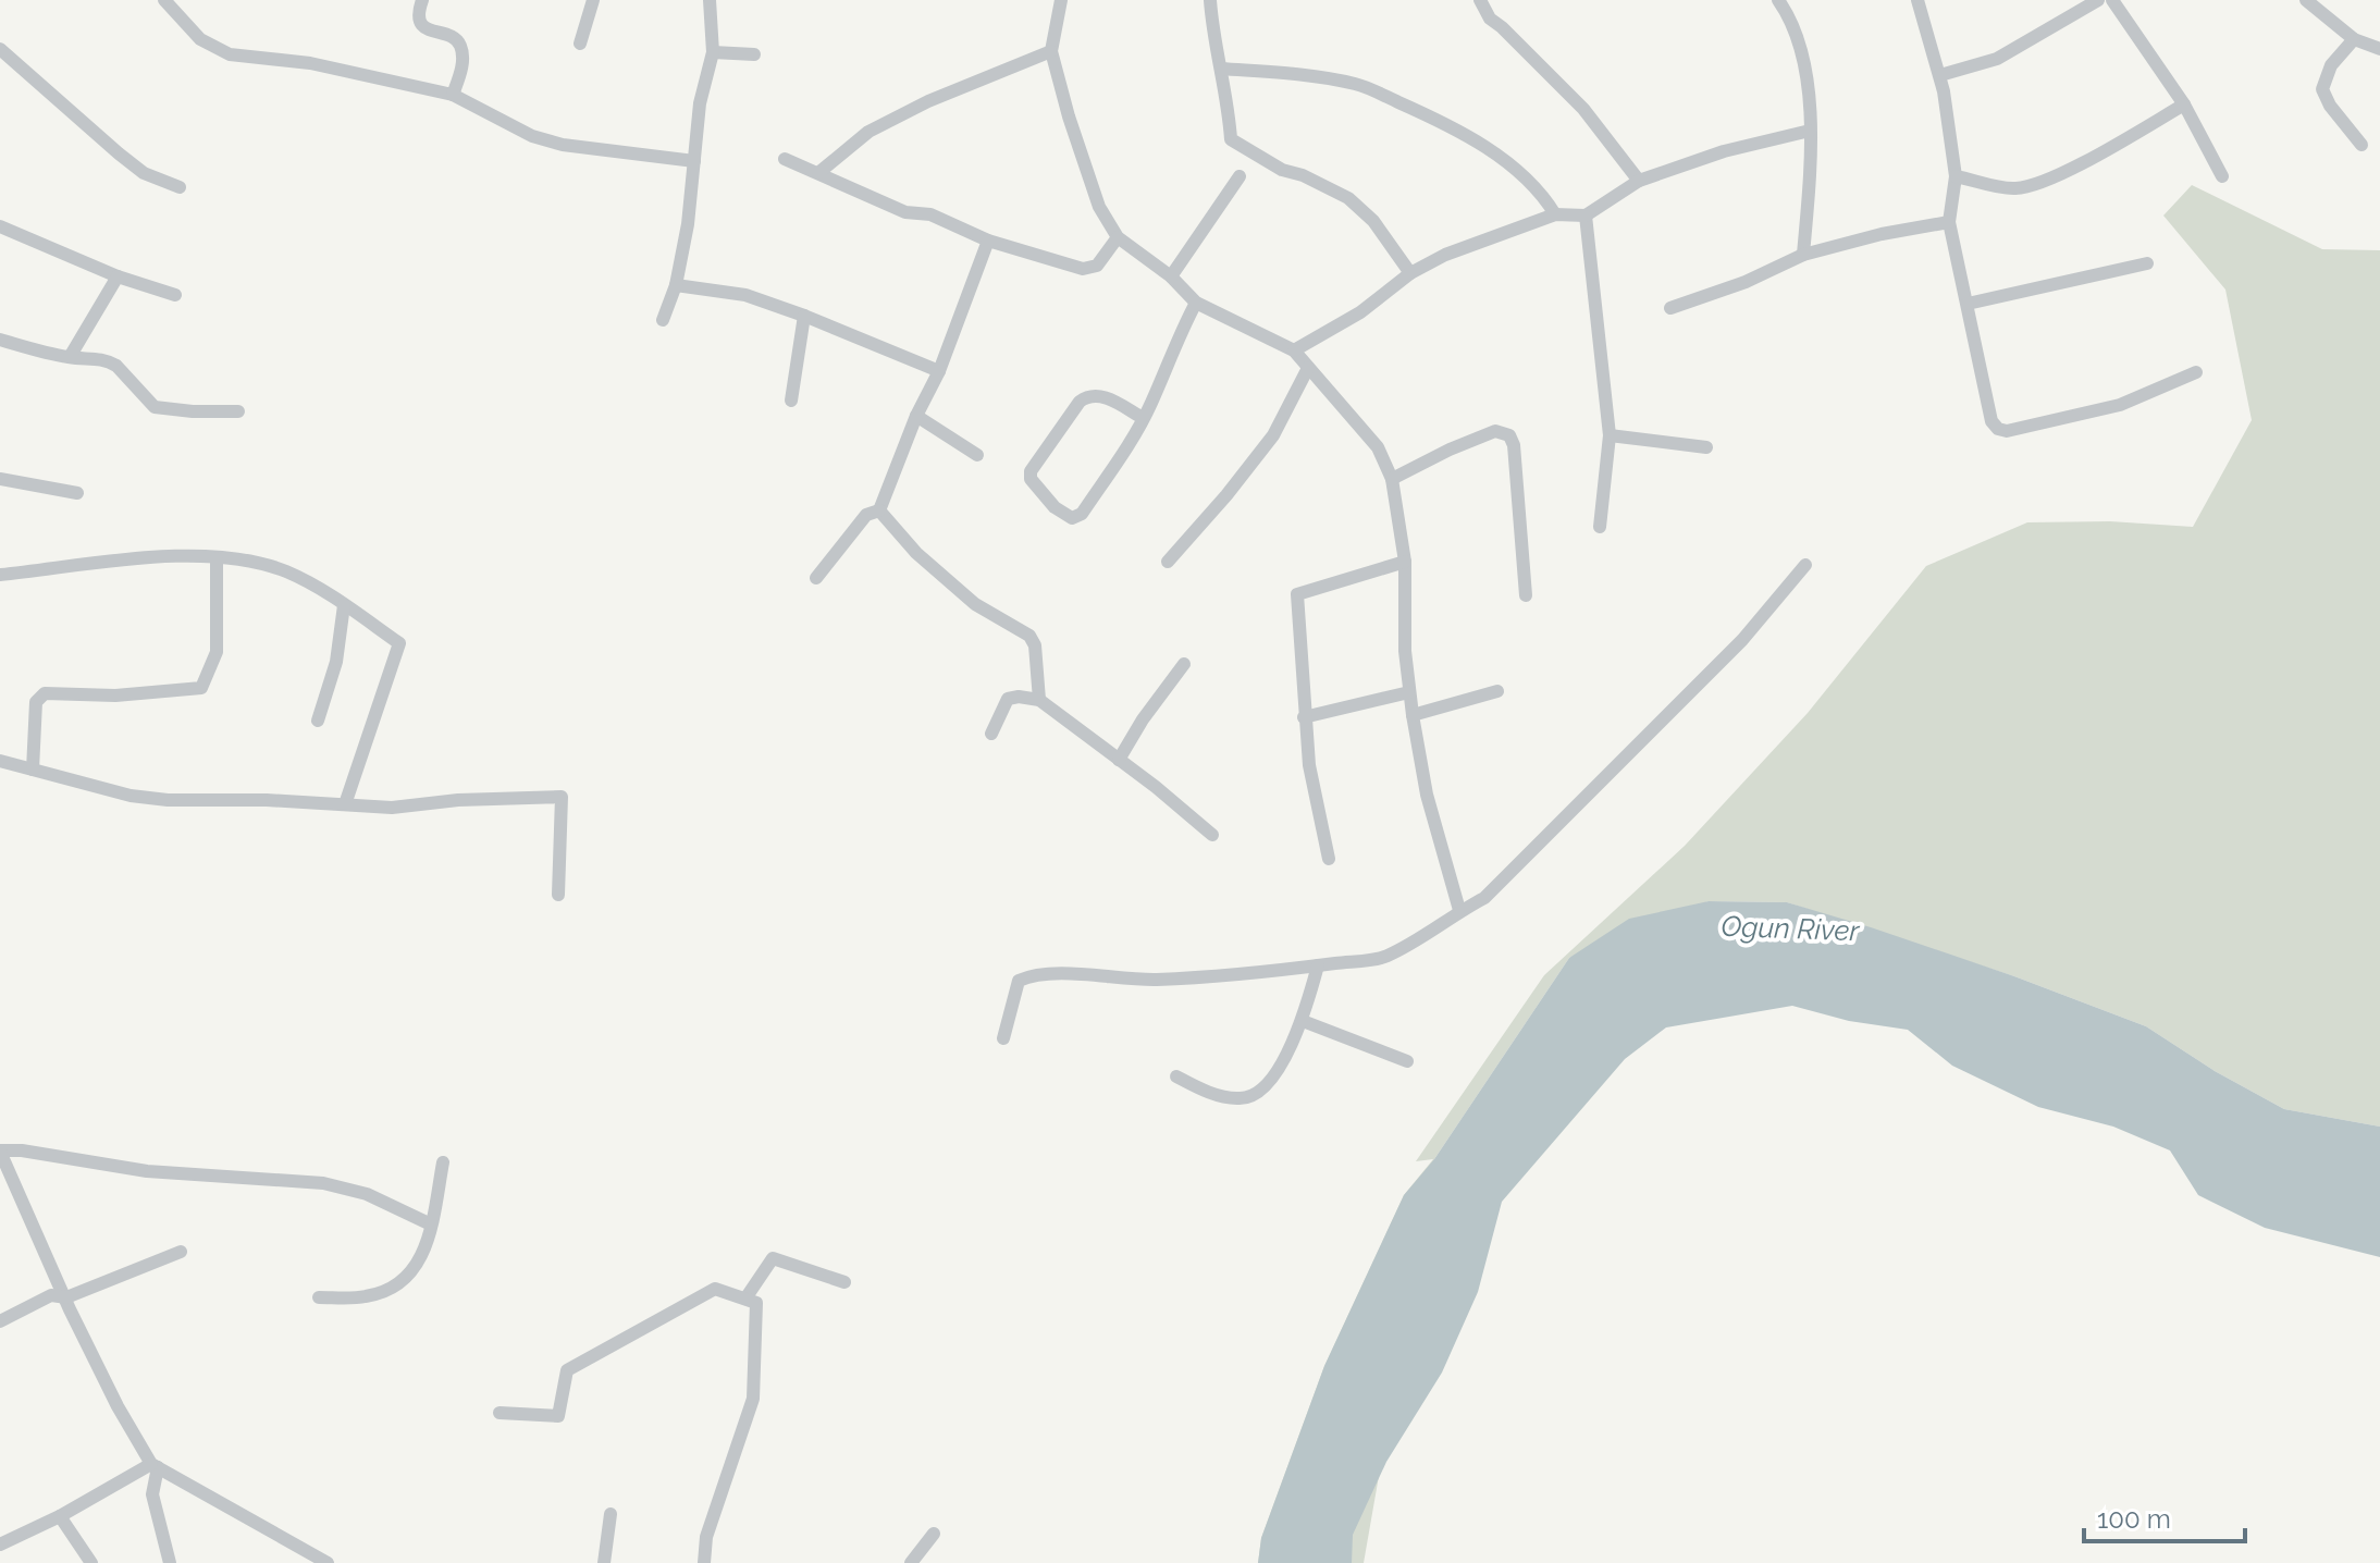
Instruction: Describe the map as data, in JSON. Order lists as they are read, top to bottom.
{
  "water": ["Ogun River"],
  "scale_bar": "100 m"
}
